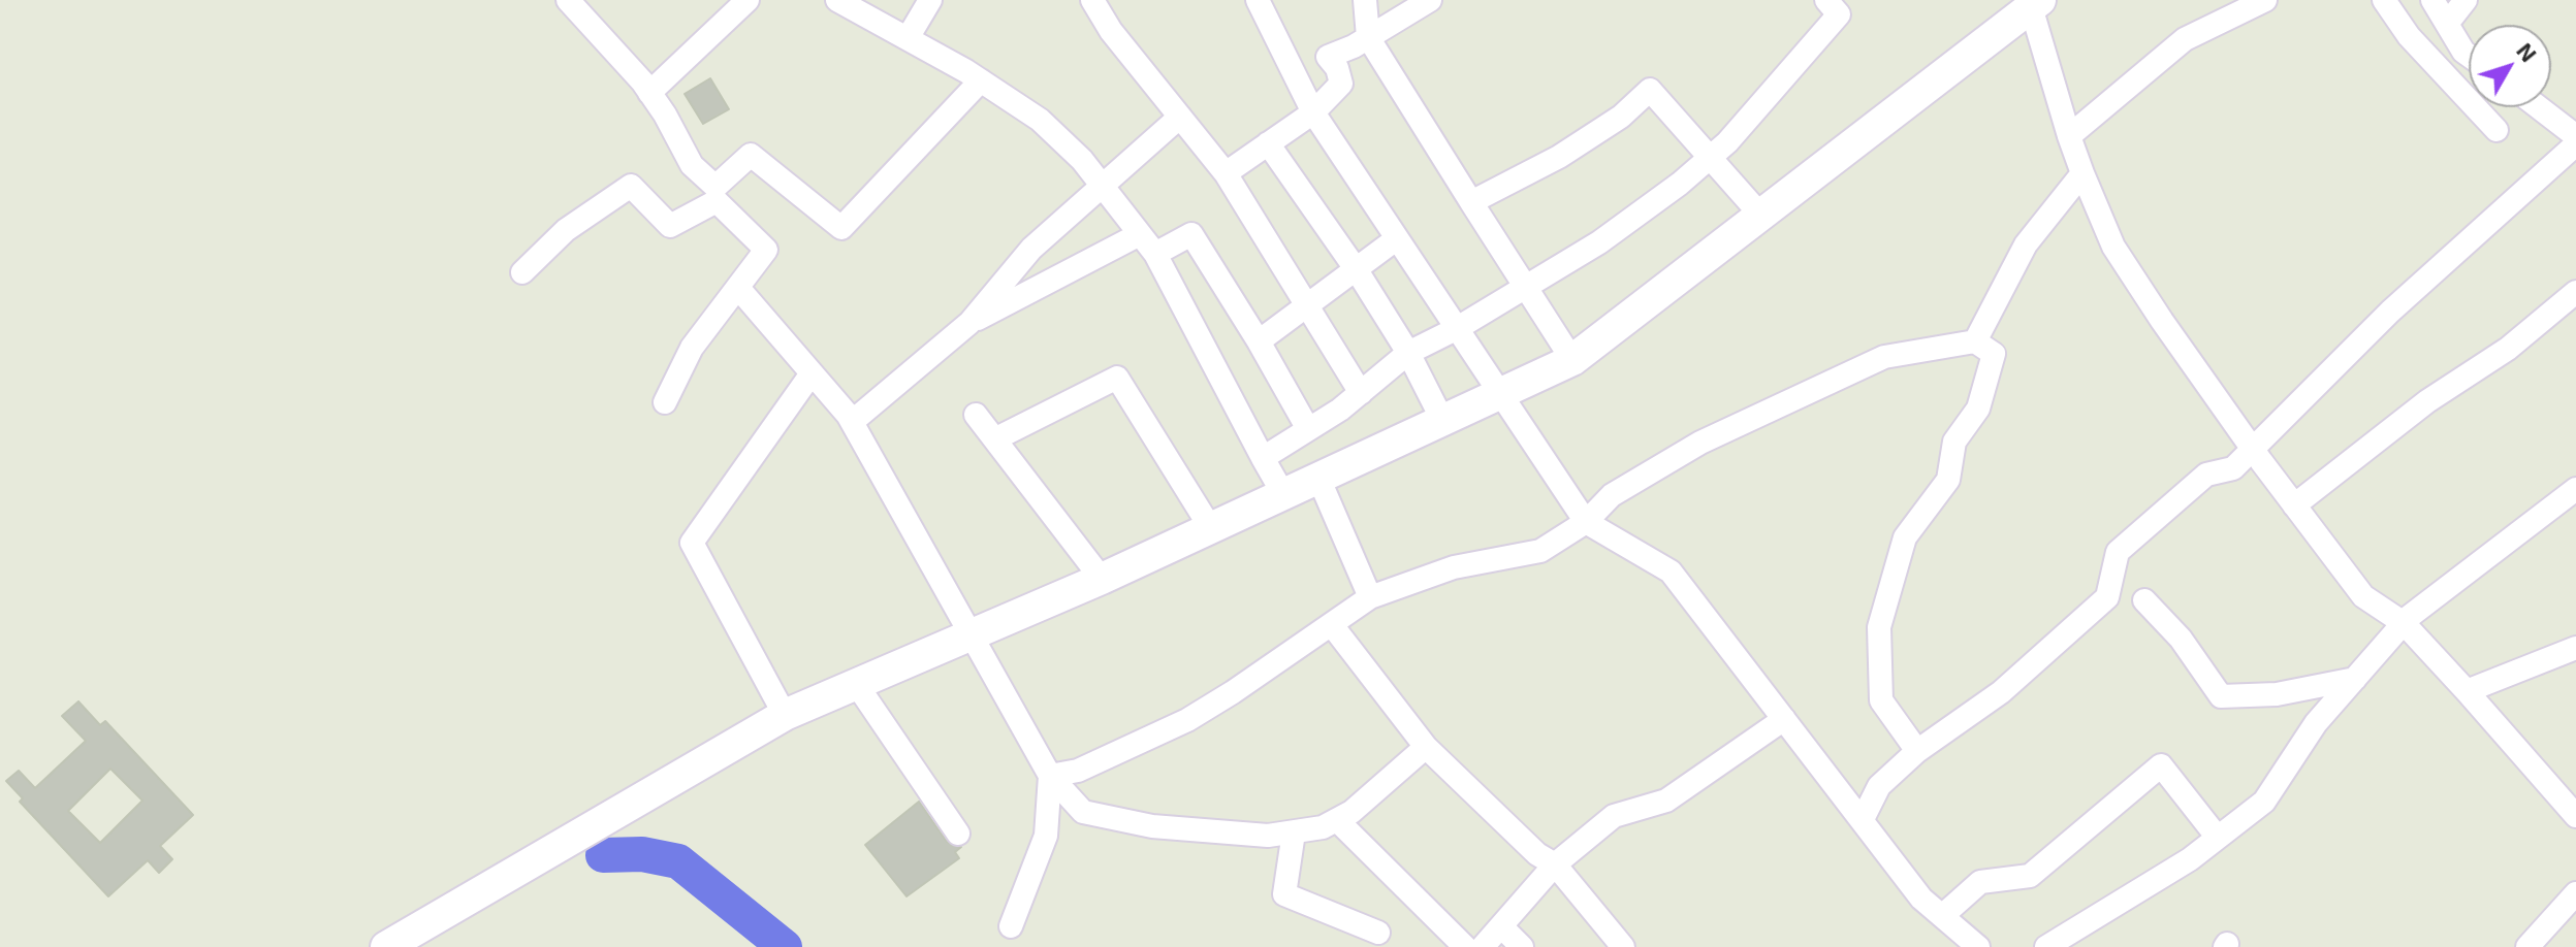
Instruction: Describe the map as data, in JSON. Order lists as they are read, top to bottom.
{
  "north": "top right"
}
